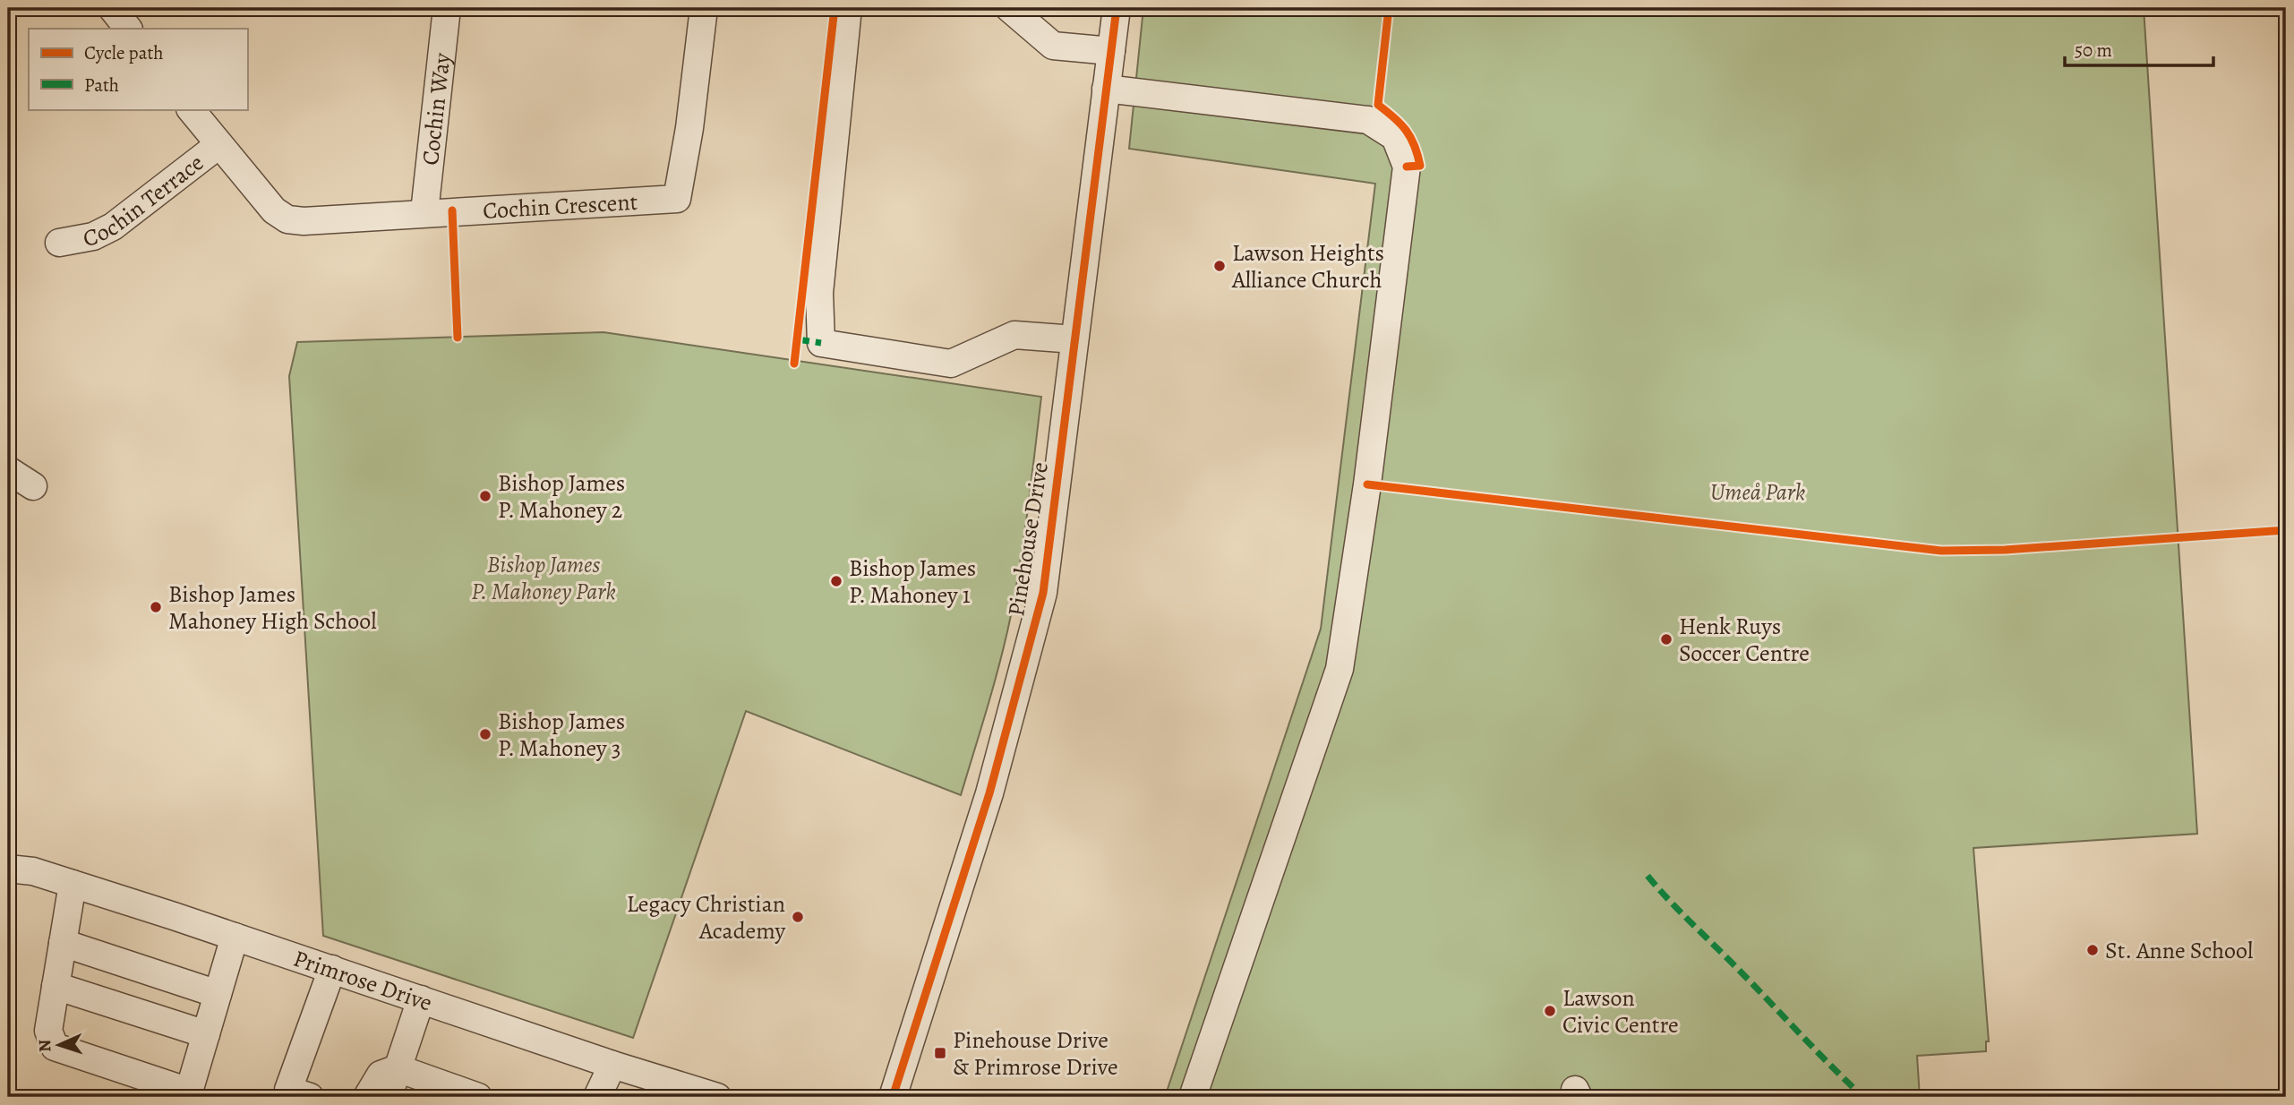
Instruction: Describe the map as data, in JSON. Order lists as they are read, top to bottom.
{
  "streets": {
    "street": [
      "Cochin Way",
      "Cochin Terrace",
      "Cochin Crescent",
      "Pinehouse Drive",
      "Primrose Drive"
    ]
  },
  "crossings": [
    ["Cochin Way", "Cochin Crescent"],
    ["Cochin Terrace", "Cochin Crescent"]
  ],
  "parks": ["Umeå Park", "Bishop James P. Mahoney Park"],
  "places": {
    "other": [
      "Lawson Heights Alliance Church",
      "Bishop James P. Mahoney 2",
      "Bishop James P. Mahoney 1",
      "Bishop James Mahoney High School",
      "Henk Ruys Soccer Centre",
      "Bishop James P. Mahoney 3",
      "Legacy Christian Academy",
      "St. Anne School",
      "Lawson Civic Centre"
    ],
    "transit": ["Pinehouse Drive & Primrose Drive"]
  },
  "legend": ["Cycle path", "Path"],
  "scale_bar": "50 m",
  "north": "left"
}
